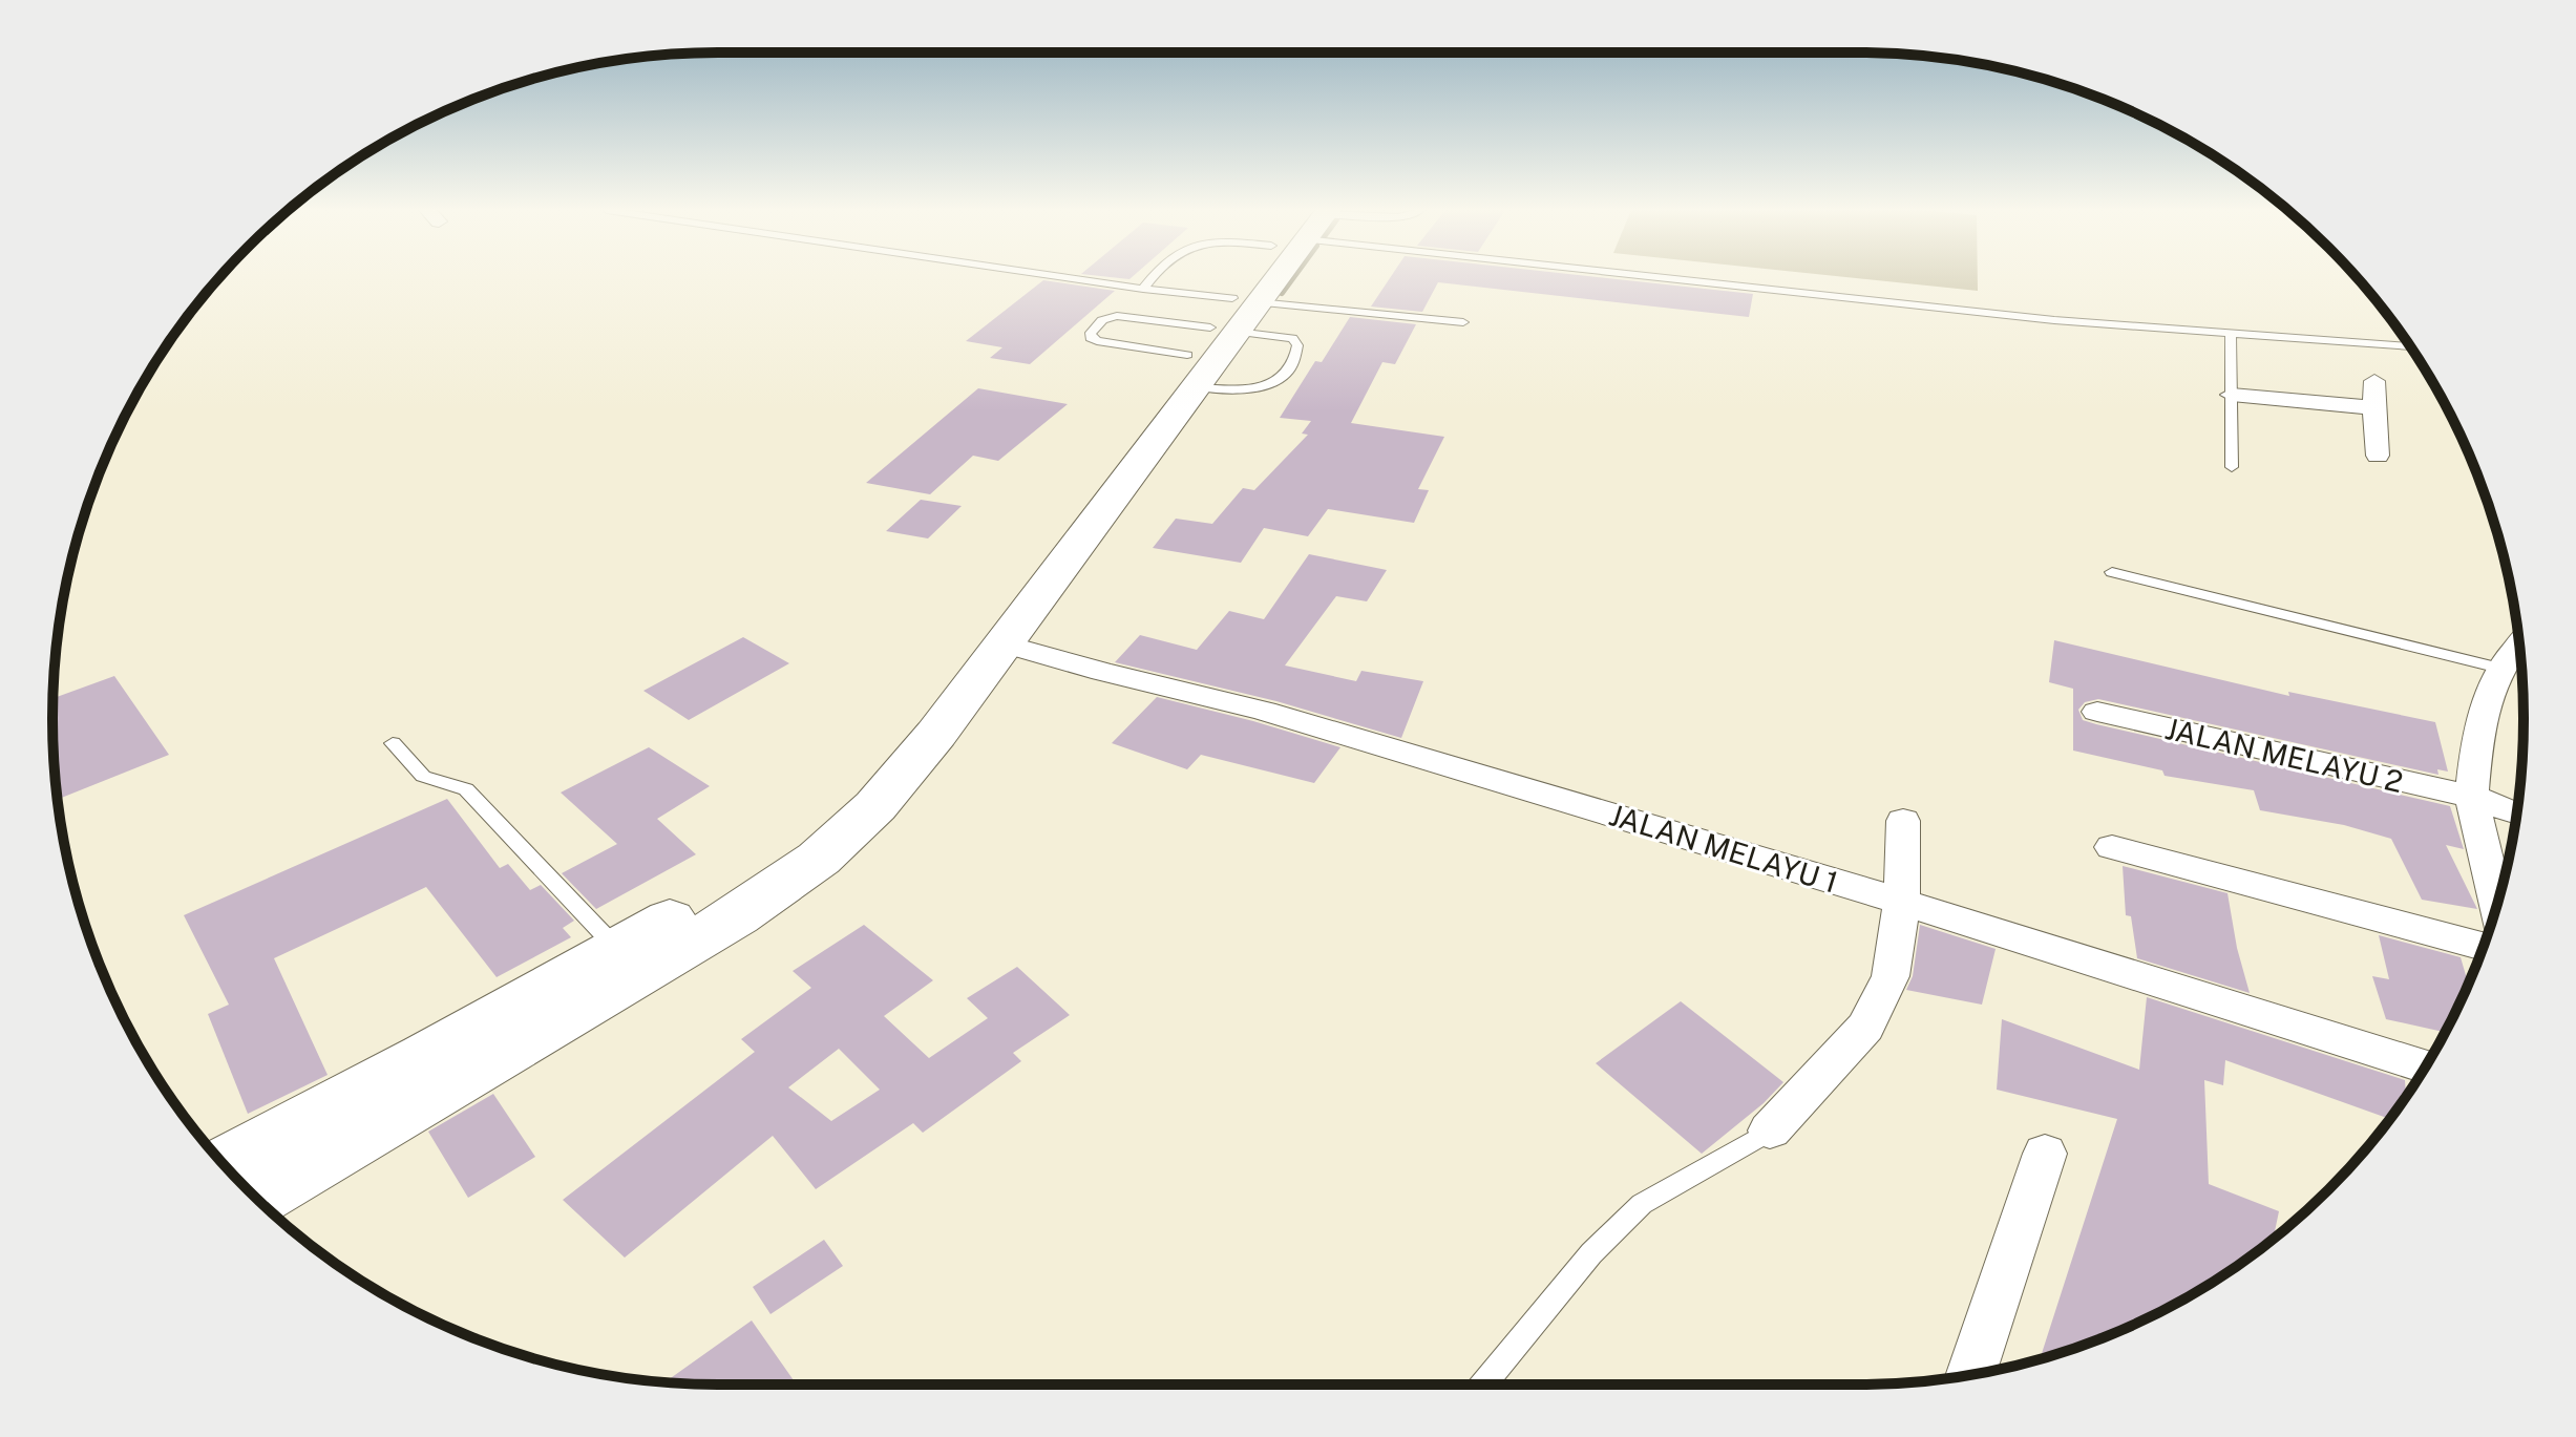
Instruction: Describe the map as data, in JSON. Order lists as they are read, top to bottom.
{
  "streets": {
    "street": ["JALAN MELAYU 2", "JALAN MELAYU 1"]
  }
}
